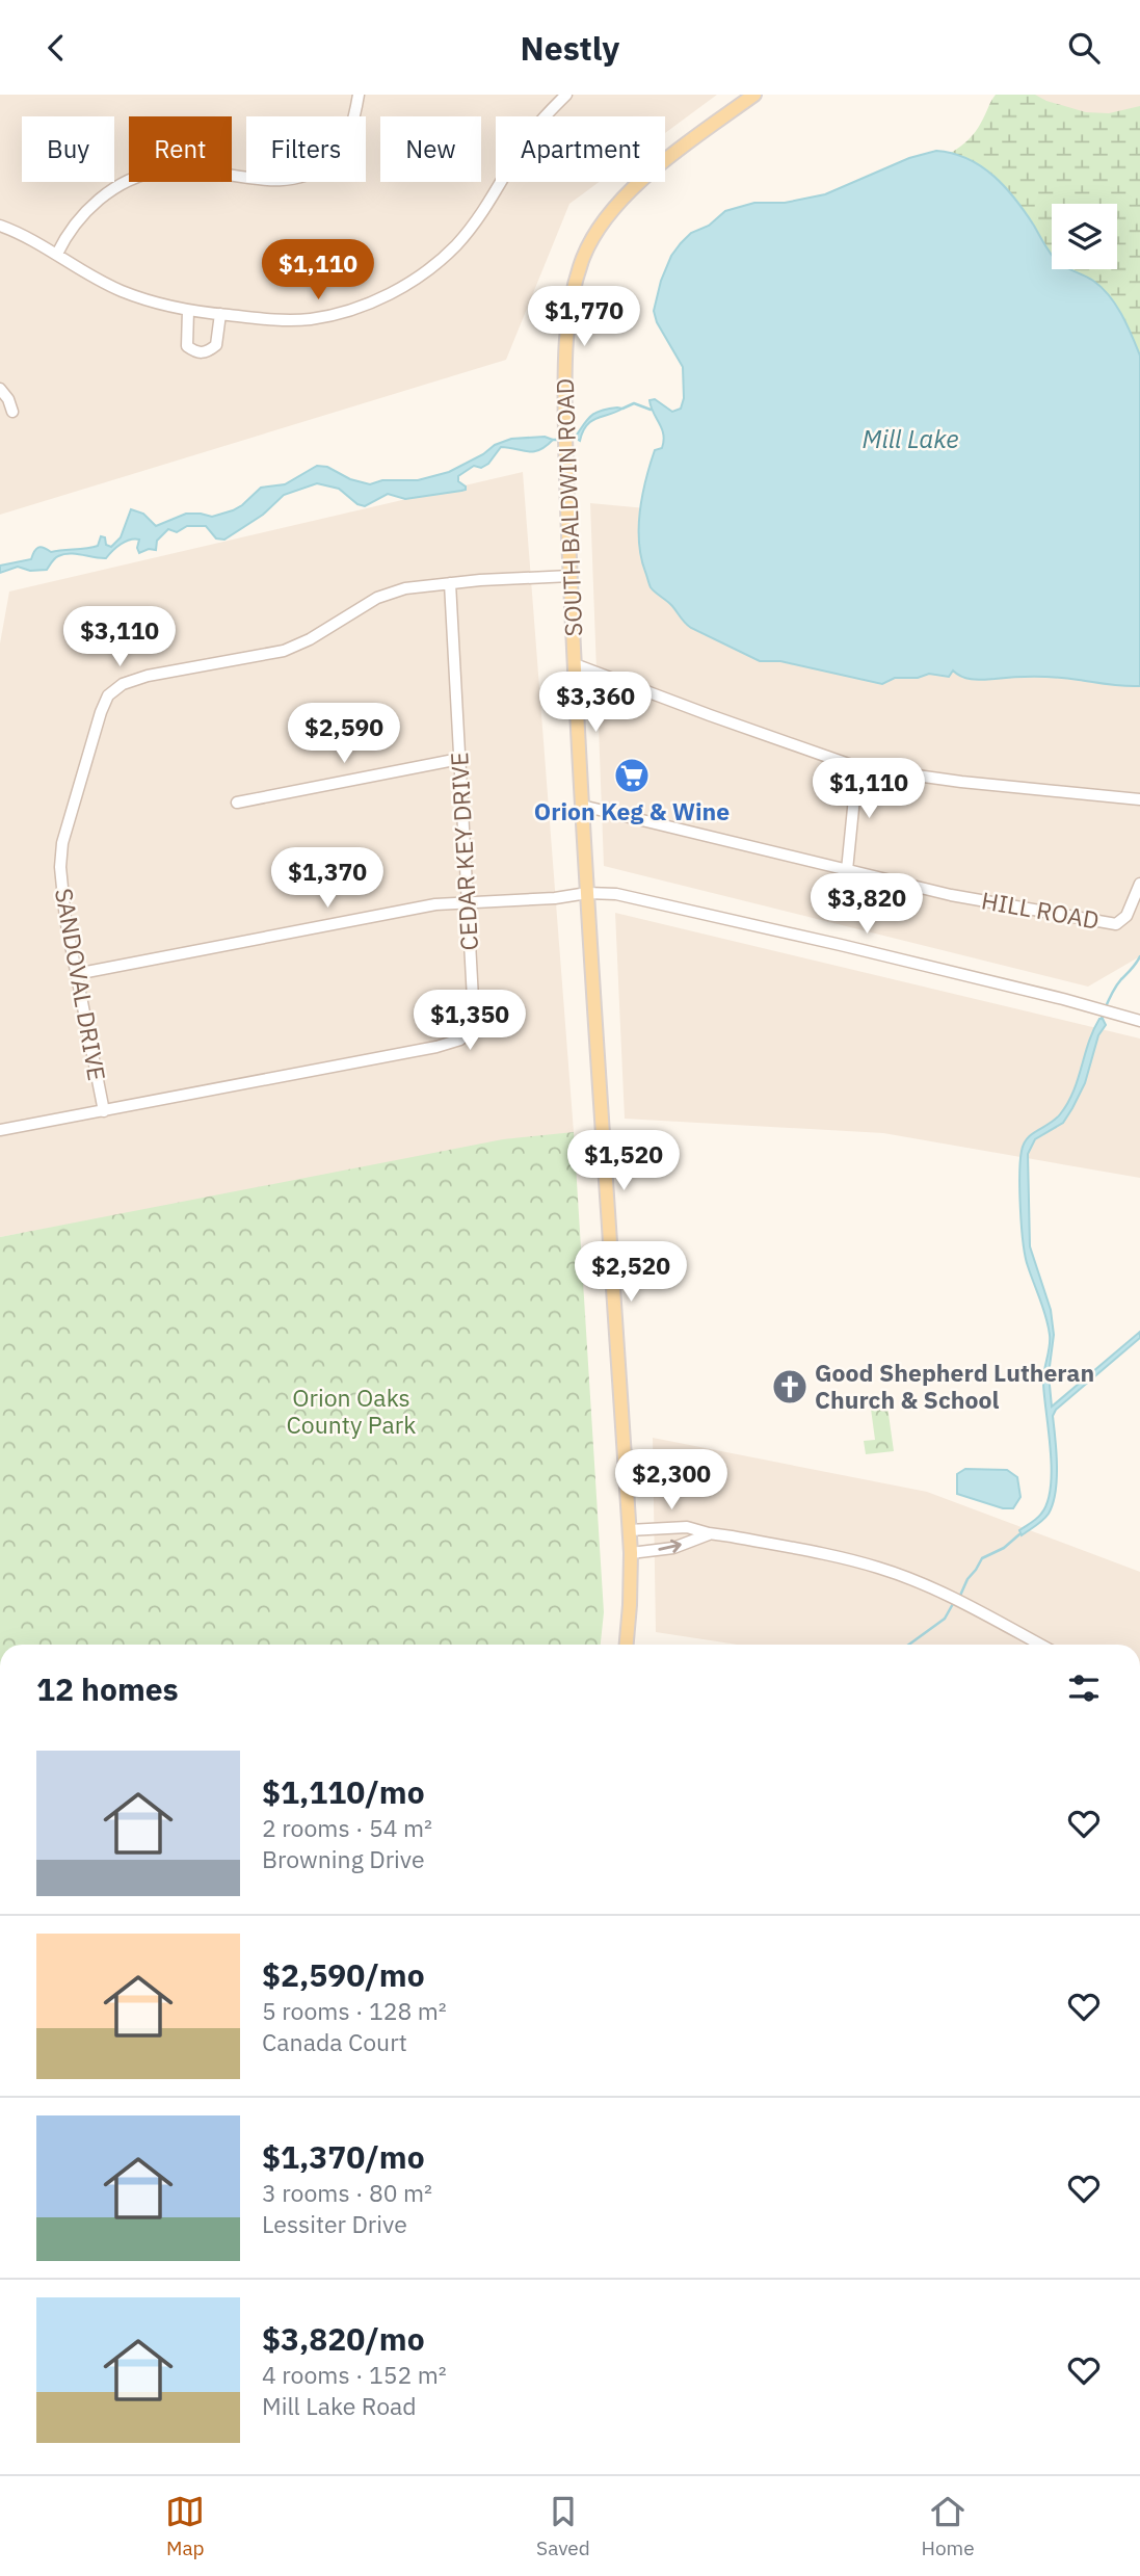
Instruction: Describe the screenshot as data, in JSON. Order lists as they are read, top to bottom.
{
  "streets": {
    "main road": ["SOUTH BALDWIN ROAD"],
    "street": ["CEDAR KEY DRIVE", "HILL ROAD", "SANDOVAL DRIVE"]
  },
  "crossings": [
    ["SOUTH BALDWIN ROAD", "HILL ROAD"],
    ["SOUTH BALDWIN ROAD", "SANDOVAL DRIVE"],
    ["CEDAR KEY DRIVE", "SANDOVAL DRIVE"]
  ],
  "water": ["Mill Lake"],
  "parks": ["Orion Oaks County Park"],
  "places": {
    "supermarket": ["Orion Keg & Wine"],
    "church": ["Good Shepherd Lutheran Church & School"]
  },
  "page": {
    "header": "Nestly",
    "chip": [
      "Buy",
      "Rent",
      "Filters",
      "New",
      "Apartment"
    ],
    "price": [
      "$1,110",
      "$1,770",
      "$3,110",
      "$3,360",
      "$2,590",
      "$1,110",
      "$1,370",
      "$3,820",
      "$1,350",
      "$1,520",
      "$2,520",
      "$2,300"
    ],
    "heading": "12 homes",
    "list": [
      {
        "name": "$1,110/mo",
        "note": "2 rooms · 54 m² · Browning Drive"
      },
      {
        "name": "$2,590/mo",
        "note": "5 rooms · 128 m² · Canada Court"
      },
      {
        "name": "$1,370/mo",
        "note": "3 rooms · 80 m² · Lessiter Drive"
      },
      {
        "name": "$3,820/mo",
        "note": "4 rooms · 152 m² · Mill Lake Road"
      }
    ],
    "tabs": ["Map", "Saved", "Home"]
  }
}
